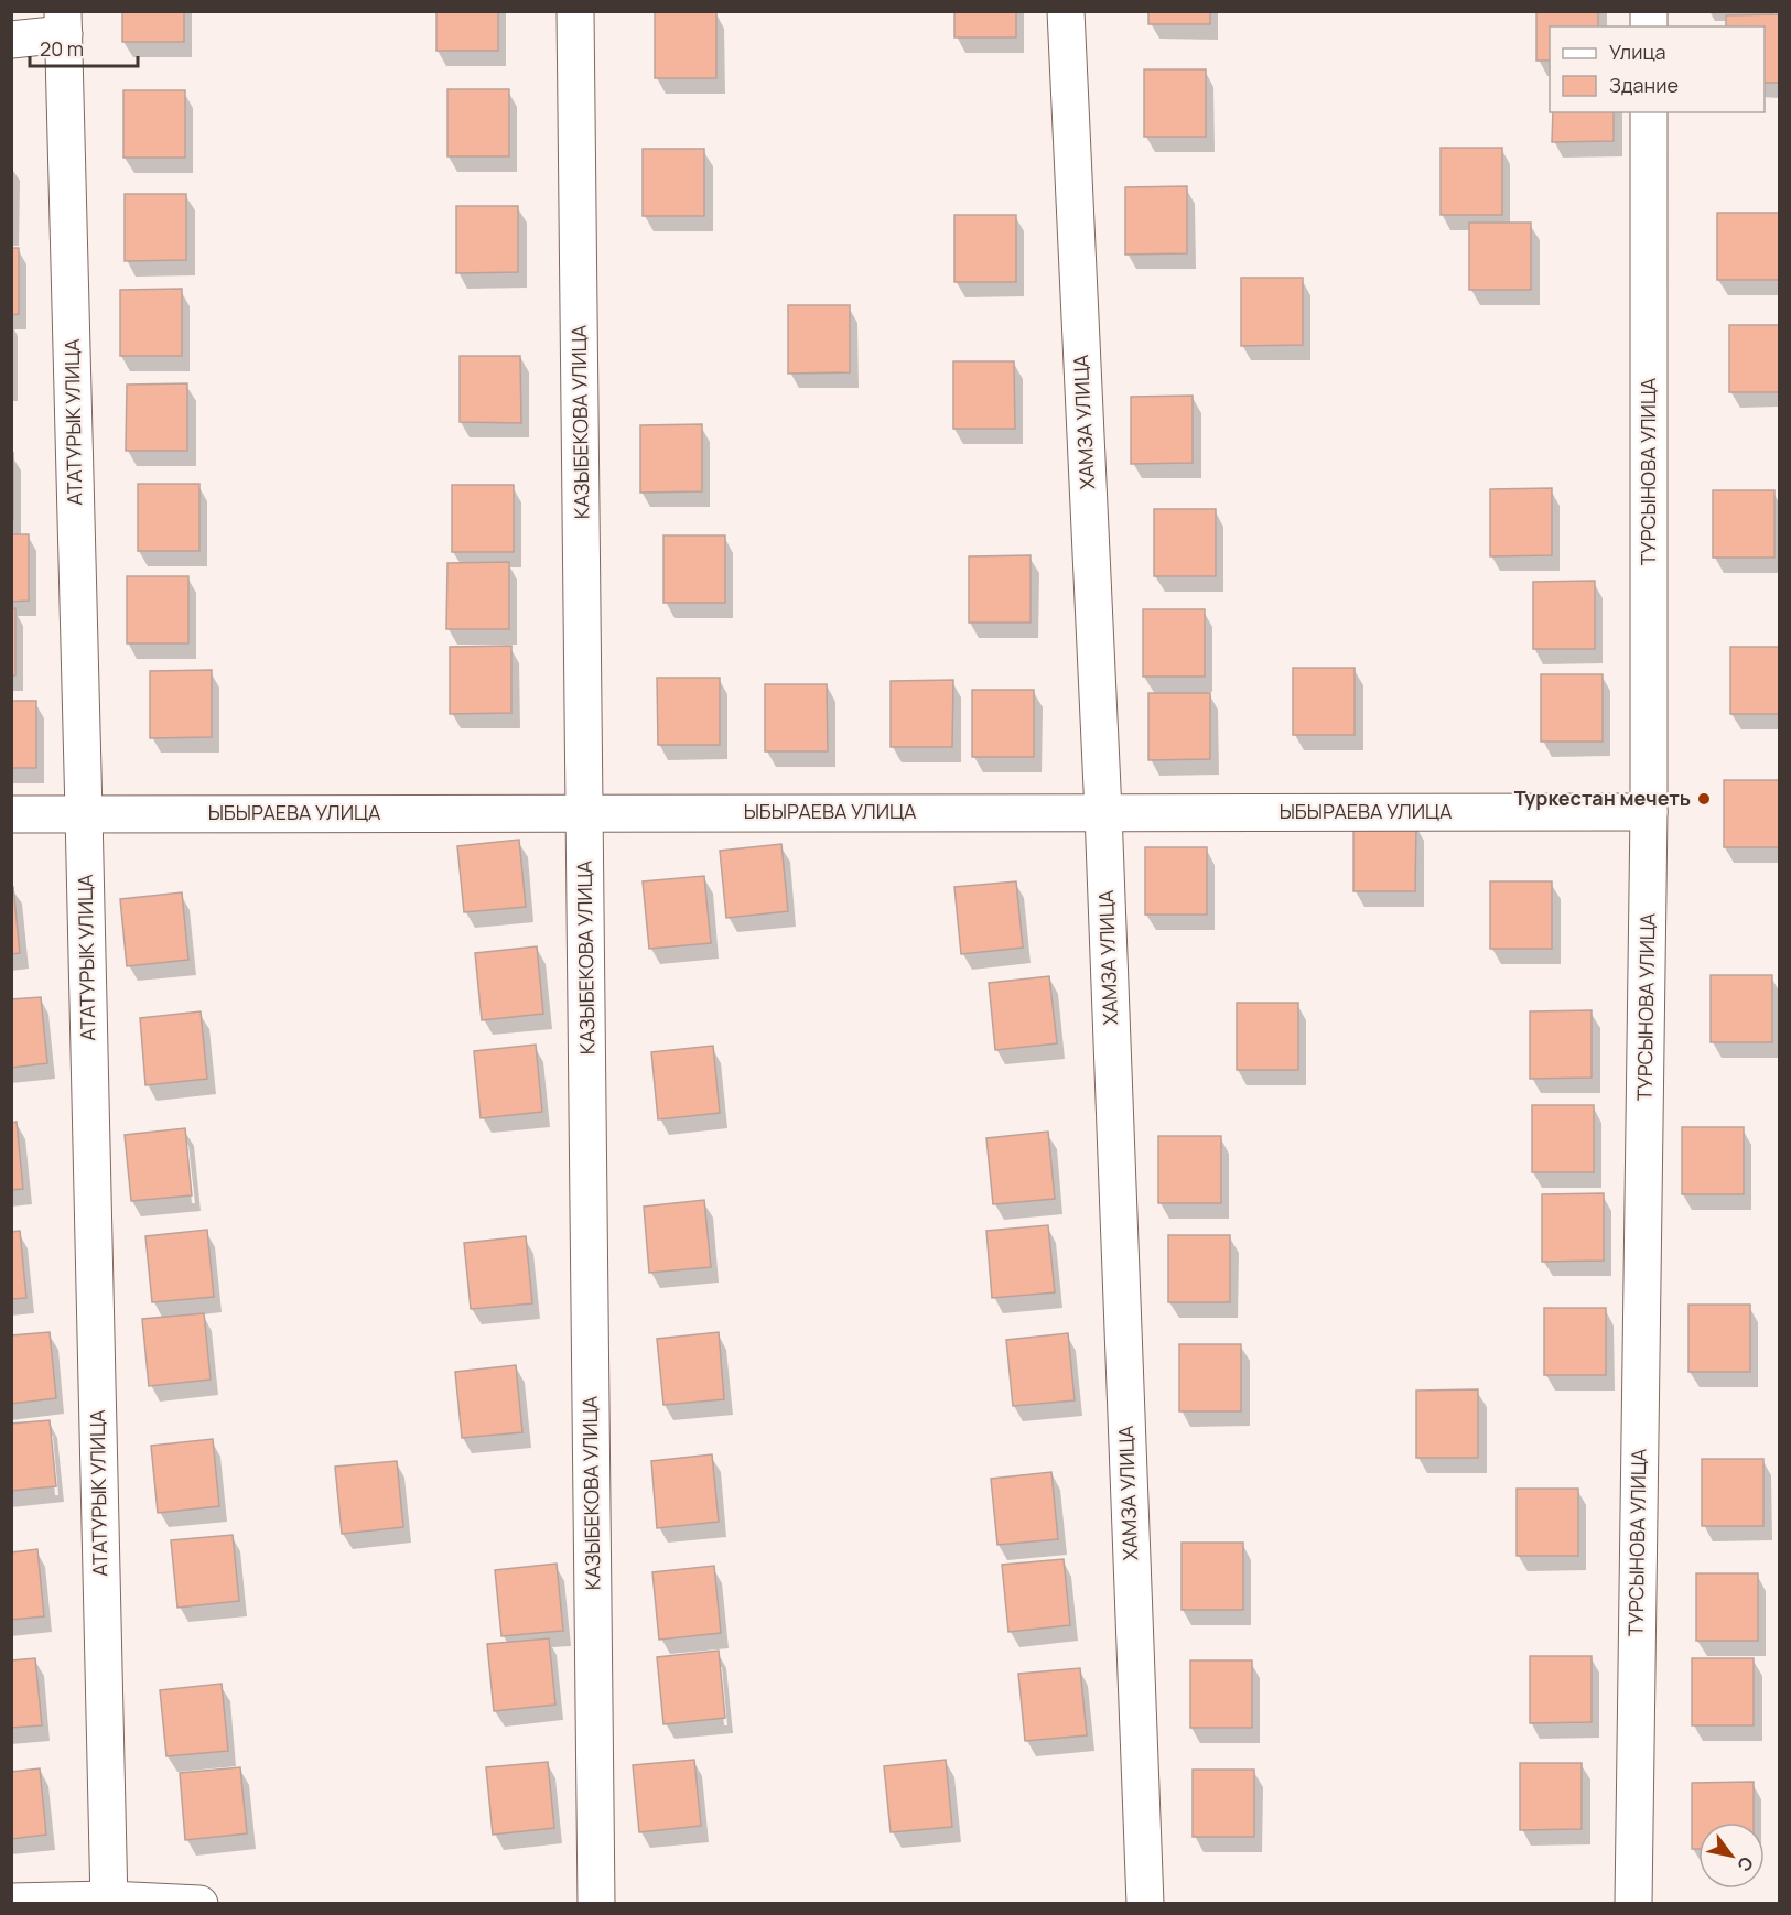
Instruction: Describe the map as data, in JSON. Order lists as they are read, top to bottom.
{
  "streets": {
    "street": [
      "АТАТУРЫК УЛИЦА",
      "КАЗЫБЕКОВА УЛИЦА",
      "ХАМЗА УЛИЦА",
      "ТУРСЫНОВА УЛИЦА",
      "ЫБЫРАЕВА УЛИЦА"
    ]
  },
  "crossings": [
    ["АТАТУРЫК УЛИЦА", "ЫБЫРАЕВА УЛИЦА"],
    ["КАЗЫБЕКОВА УЛИЦА", "ЫБЫРАЕВА УЛИЦА"],
    ["ХАМЗА УЛИЦА", "ЫБЫРАЕВА УЛИЦА"],
    ["ТУРСЫНОВА УЛИЦА", "ЫБЫРАЕВА УЛИЦА"]
  ],
  "places": ["Туркестан мечеть"],
  "legend": ["Улица", "Здание"],
  "scale_bar": "20 m",
  "north": "bottom right"
}
